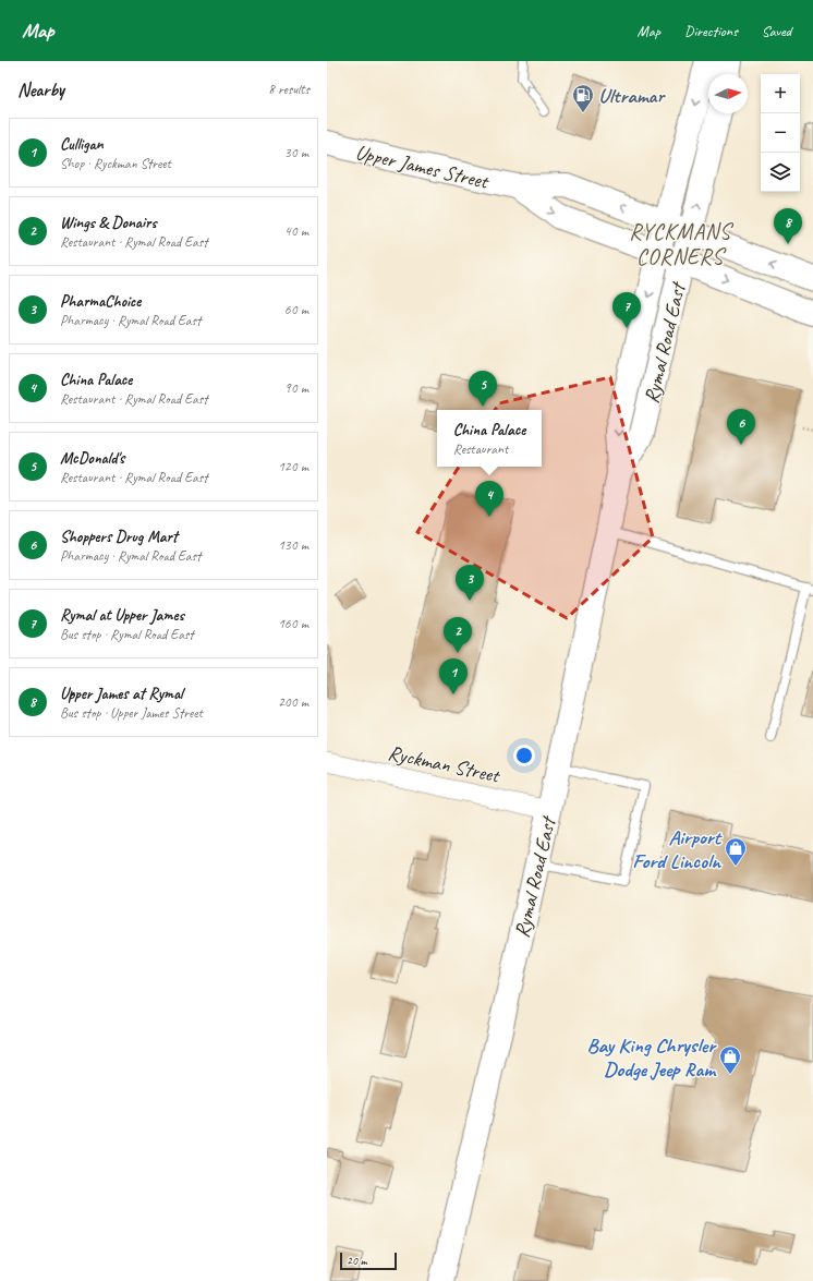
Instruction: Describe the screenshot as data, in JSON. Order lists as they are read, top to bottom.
{
  "streets": {
    "main road": ["Upper James Street", "Rymal Road East"],
    "street": ["Ryckman Street"]
  },
  "crossings": [
    ["Upper James Street", "Rymal Road East"],
    ["Rymal Road East", "Ryckman Street"]
  ],
  "districts": ["RYCKMANS CORNERS"],
  "places": {
    "fuel station": ["Ultramar"],
    "shop": ["Airport Ford Lincoln", "Bay King Chrysler Dodge Jeep Ram"]
  },
  "scale_bar": "20 m",
  "north": "right",
  "page": {
    "header": "Map",
    "nav": ["Map", "Directions", "Saved"],
    "heading": ["Nearby", "8 results"],
    "map_buttons": ["+", "−"],
    "list": [
      {
        "mark": "1",
        "name": "Culligan",
        "note": "Shop · Ryckman Street",
        "value": "30 m"
      },
      {
        "mark": "2",
        "name": "Wings & Donairs",
        "note": "Restaurant · Rymal Road East",
        "value": "40 m"
      },
      {
        "mark": "3",
        "name": "PharmaChoice",
        "note": "Pharmacy · Rymal Road East",
        "value": "60 m"
      },
      {
        "mark": "4",
        "name": "China Palace",
        "note": "Restaurant · Rymal Road East",
        "value": "90 m"
      },
      {
        "mark": "5",
        "name": "McDonald's",
        "note": "Restaurant · Rymal Road East",
        "value": "120 m"
      },
      {
        "mark": "6",
        "name": "Shoppers Drug Mart",
        "note": "Pharmacy · Rymal Road East",
        "value": "130 m"
      },
      {
        "mark": "7",
        "name": "Rymal at Upper James",
        "note": "Bus stop · Rymal Road East",
        "value": "160 m"
      },
      {
        "mark": "8",
        "name": "Upper James at Rymal",
        "note": "Bus stop · Upper James Street",
        "value": "200 m"
      }
    ],
    "pins": [
      "8",
      "7",
      "5",
      "6",
      "4",
      "3",
      "2",
      "1"
    ],
    "popup": ["China Palace", "Restaurant"],
    "scale": "20 m"
  }
}
